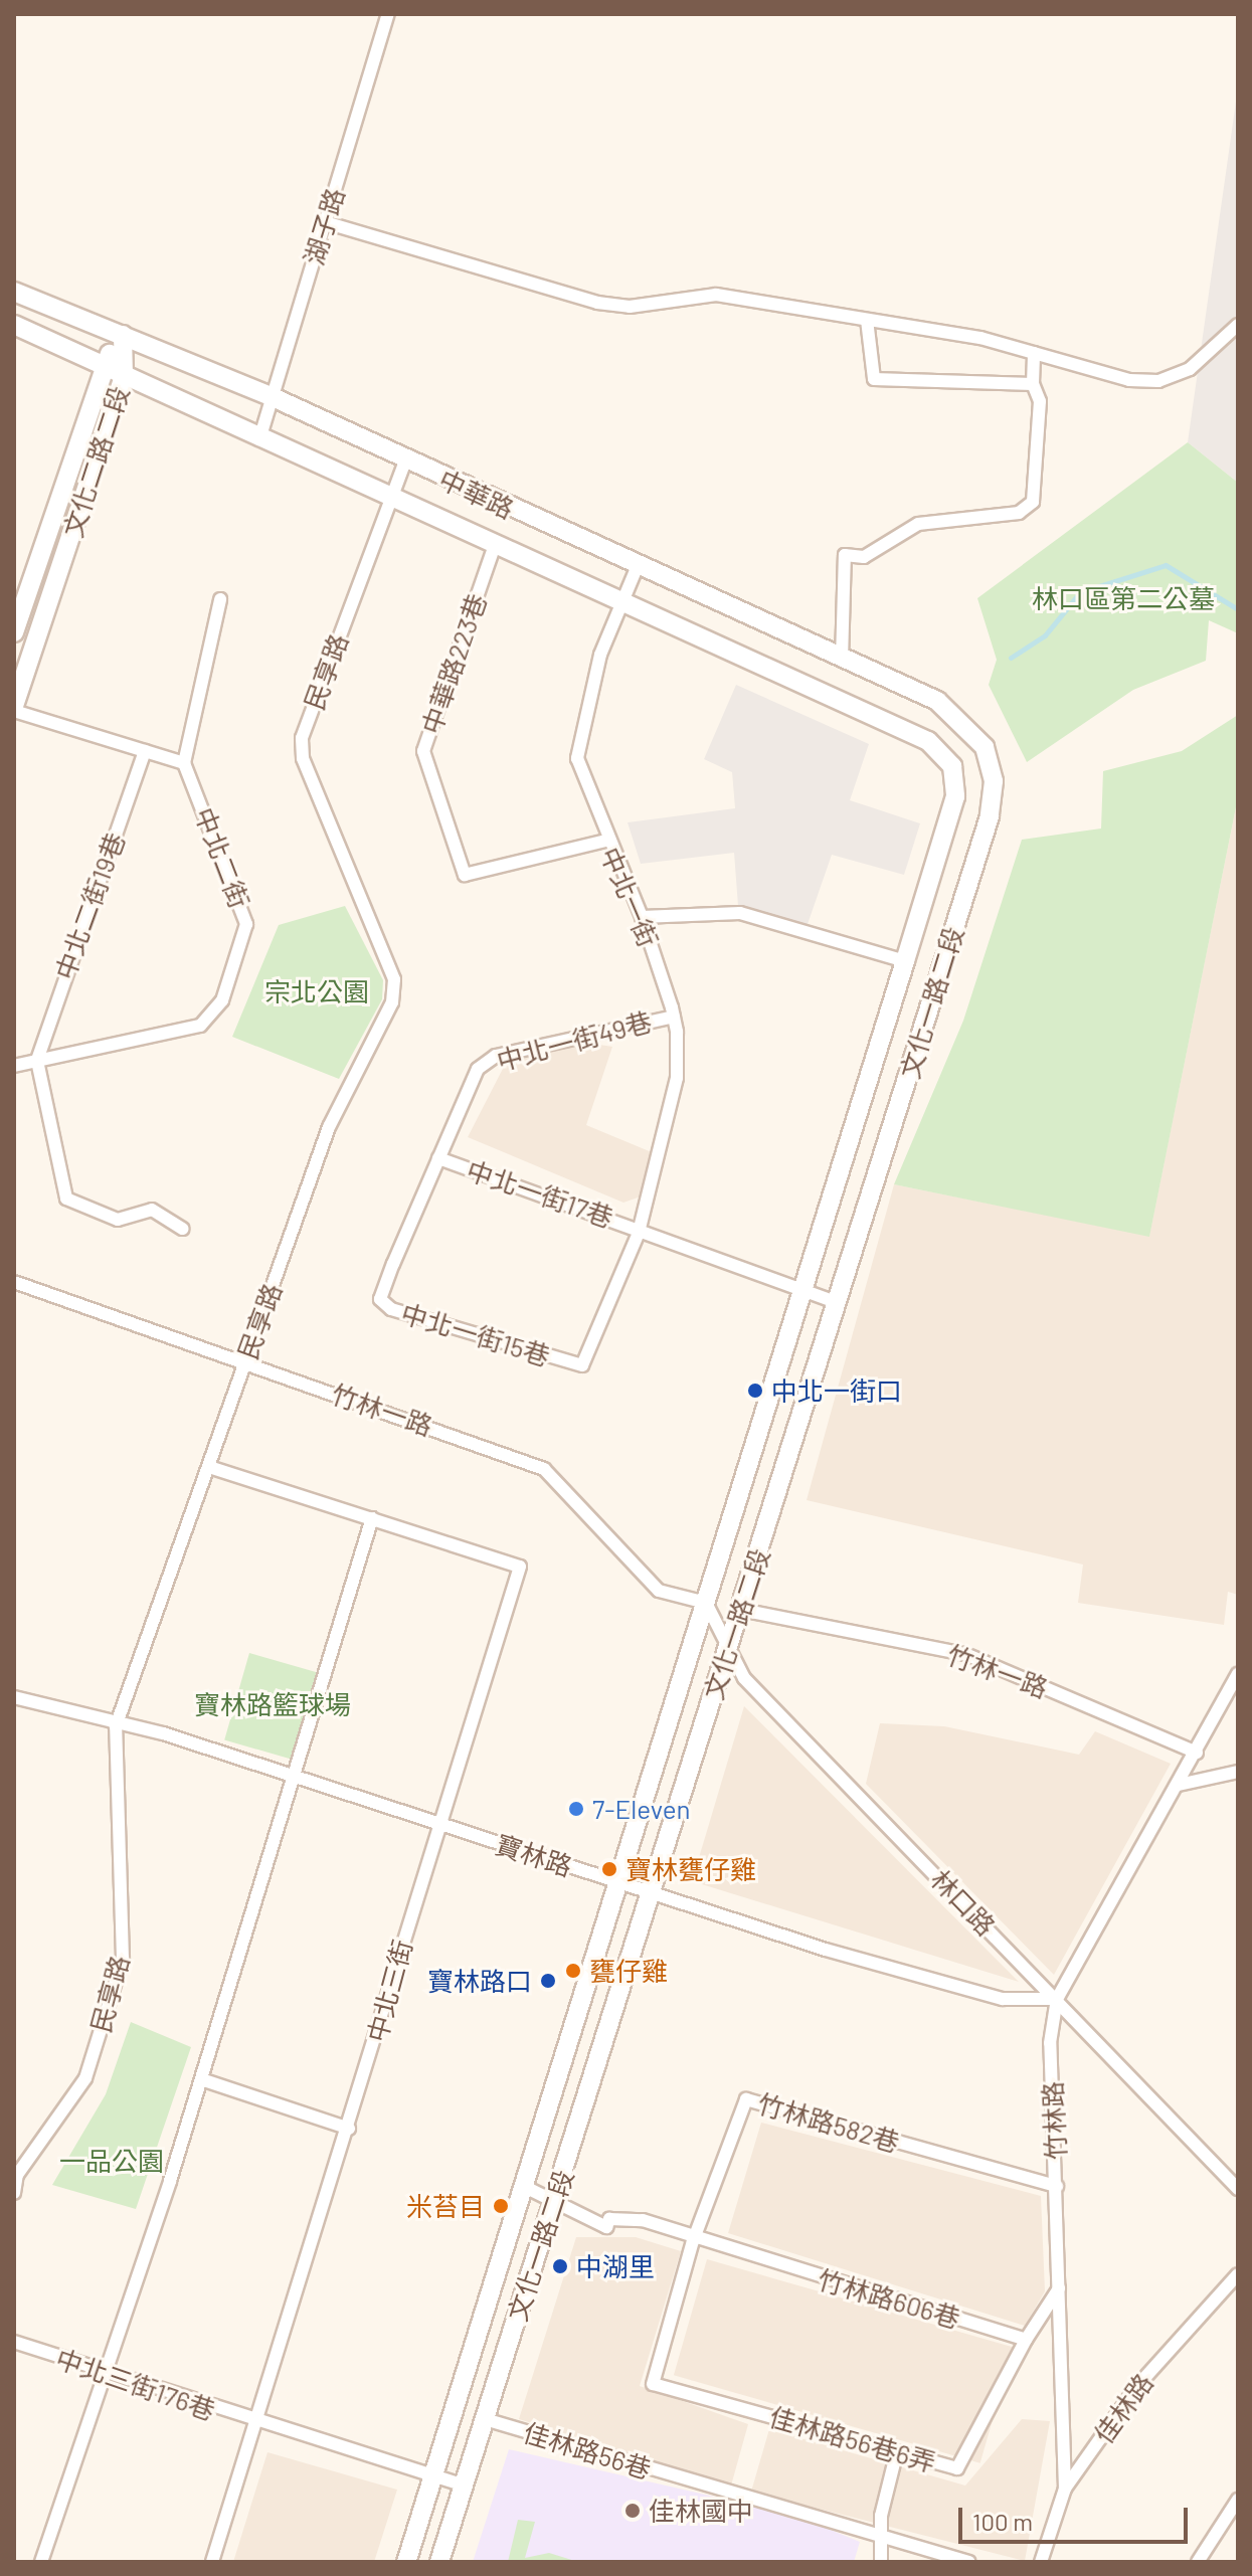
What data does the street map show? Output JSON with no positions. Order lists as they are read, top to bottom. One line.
{"streets":{"main road":["文化二路二段","中華路","文化一路二段"],"street":["湖子路","中華路223巷","民享路","中北二街","中北一街","中北二街19巷","中北一街49巷","中北一街17巷","中北一街15巷","竹林一路","寶林路","林口路","中北三街","竹林路","竹林路582巷","竹林路606巷","中北三街176巷","佳林路","佳林路56巷6弄","佳林路56巷"]},"crossings":[["湖子路","中華路"],["文化二路二段","中華路"],["中華路","中華路223巷"],["中華路","民享路"],["中華路","中北一街"],["中華路","文化一路二段"],["中華路223巷","中北一街"],["民享路","竹林一路"],["民享路","寶林路"],["民享路","中北三街"],["中北二街","中北二街19巷"],["中北一街","中北一街49巷"],["中北一街","中北一街17巷"],["中北一街","中北一街15巷"],["文化一路二段","竹林一路"],["文化一路二段","寶林路"],["文化一路二段","林口路"],["文化一路二段","竹林路606巷"],["文化一路二段","中北三街176巷"],["文化一路二段","佳林路56巷"],["中北一街49巷","中北一街17巷"],["中北一街49巷","中北一街15巷"],["中北一街17巷","中北一街15巷"],["竹林一路","林口路"],["竹林一路","竹林路"],["寶林路","林口路"],["寶林路","中北三街"],["寶林路","竹林路"],["林口路","竹林路"],["中北三街","中北三街176巷"],["竹林路","竹林路582巷"],["竹林路","佳林路"],["竹林路582巷","竹林路606巷"],["竹林路582巷","佳林路56巷6弄"],["竹林路606巷","佳林路56巷6弄"]],"parks":["林口區第二公墓","宗北公園","寶林路籃球場","一品公園"],"places":["中北一街口","7-Eleven","寶林甕仔雞","甕仔雞","寶林路口","米苔目","中湖里","佳林國中"],"scale_bar":"100 m"}
